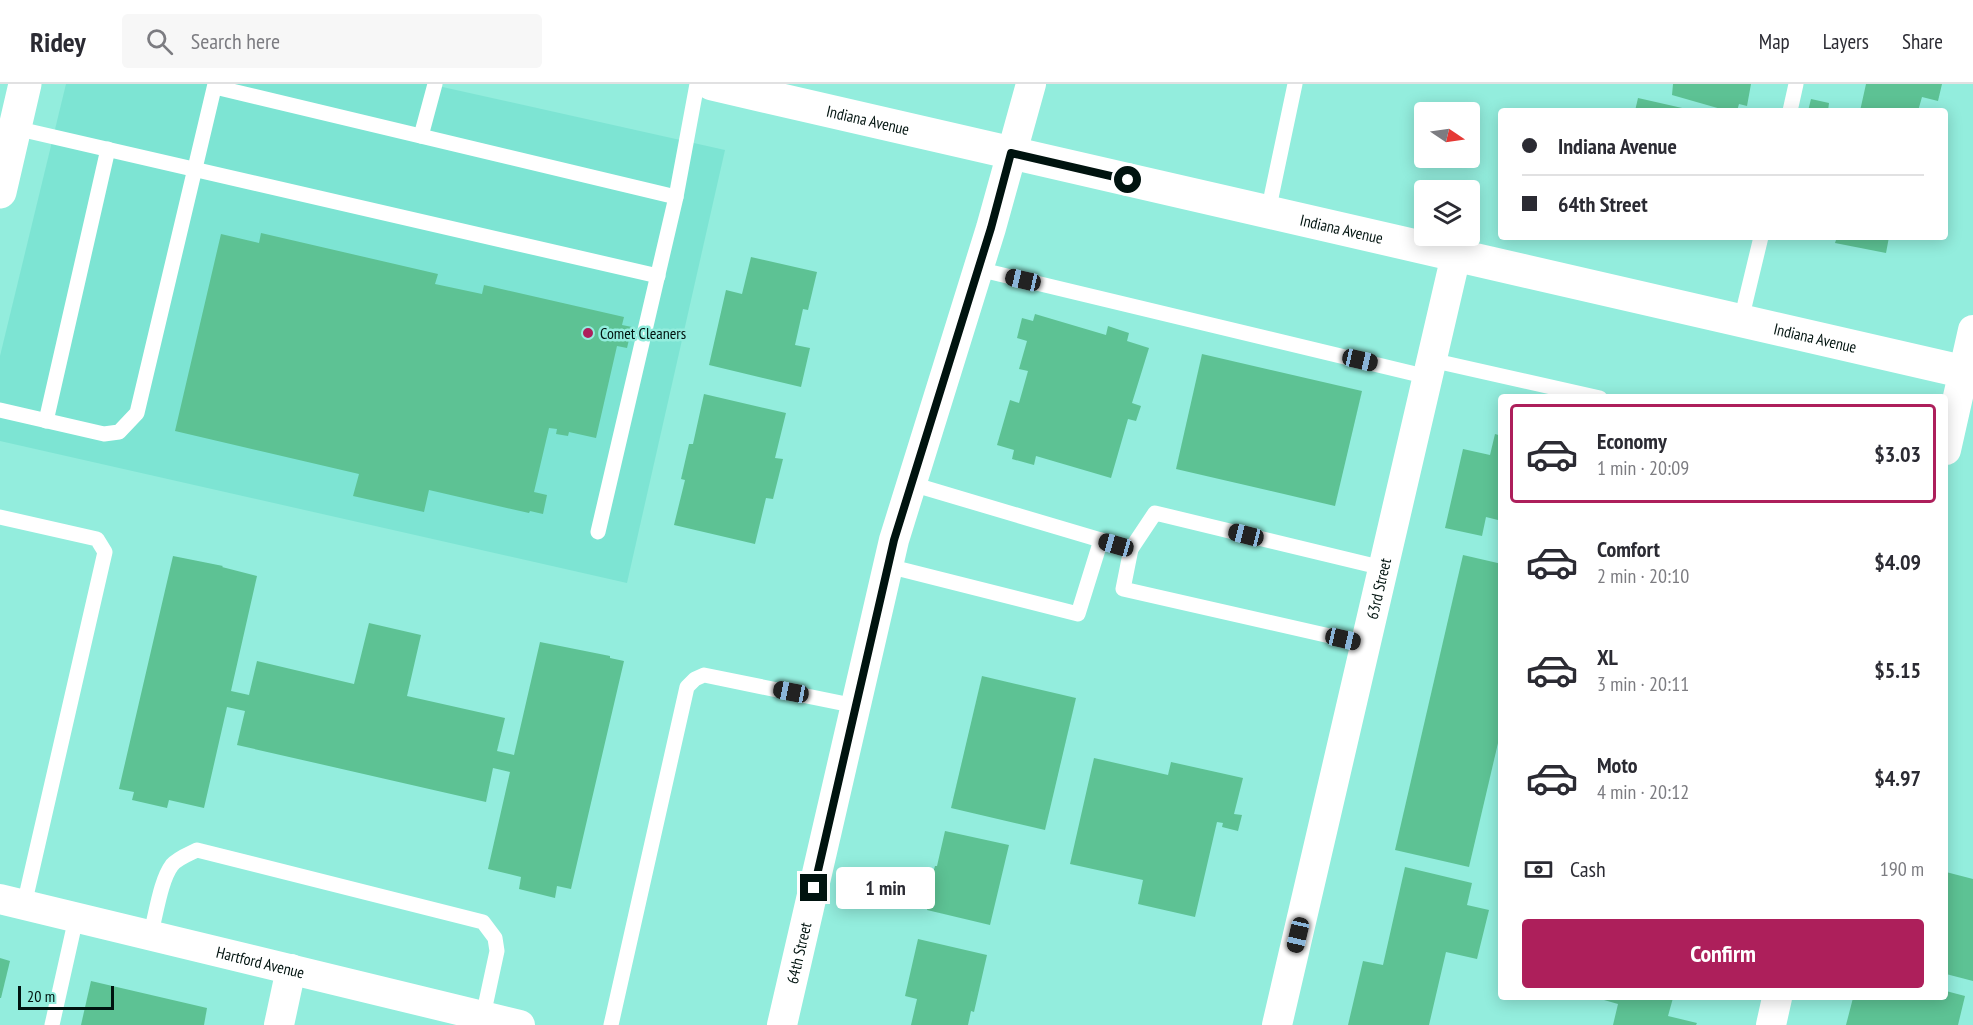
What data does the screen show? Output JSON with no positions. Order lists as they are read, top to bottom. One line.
{"streets":{"main road":["Indiana Avenue"],"street":["63rd Street","64th Street","Hartford Avenue"]},"crossings":[["Indiana Avenue","63rd Street"],["Indiana Avenue","64th Street"]],"places":["Comet Cleaners"],"scale_bar":"20 m","north":"right","page":{"header":"Ridey","search":"Search here","nav":["Map","Layers","Share"],"banner":["Indiana Avenue","64th Street"],"list":[{"name":"Economy","note":"1 min · 20:09","value":"$3.03"},{"name":"Comfort","note":"2 min · 20:10","value":"$4.09"},{"name":"XL","note":"3 min · 20:11","value":"$5.15"},{"name":"Moto","note":"4 min · 20:12","value":"$4.97"}],"pay":["Cash","190 m"],"bubble":"1 min","buttons":"Confirm","scale":"20 m"}}
